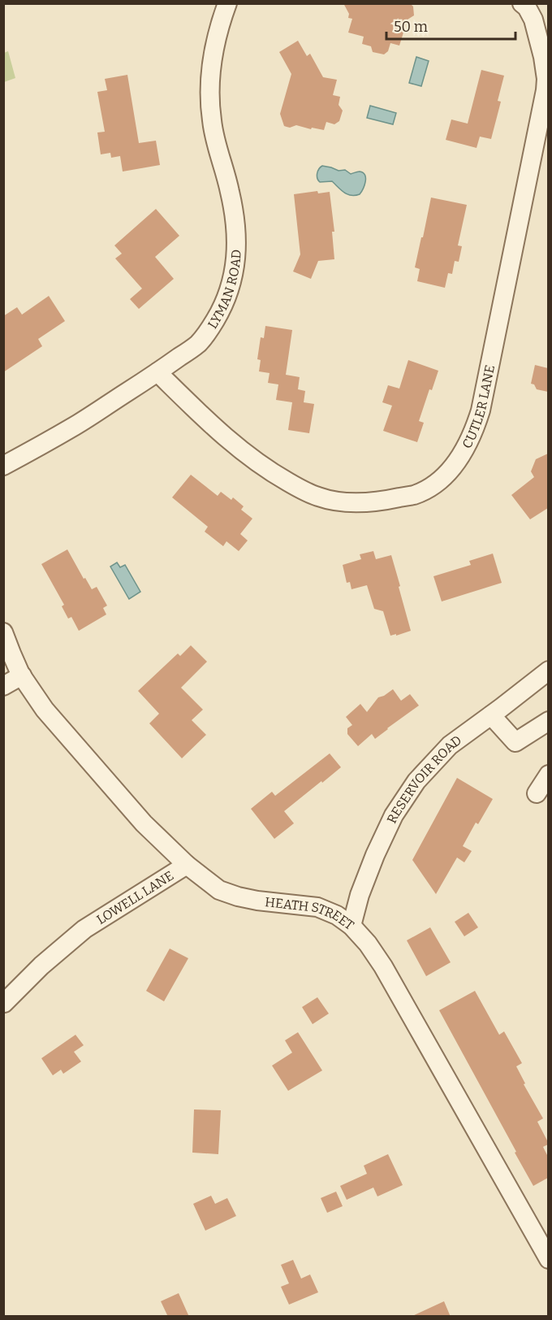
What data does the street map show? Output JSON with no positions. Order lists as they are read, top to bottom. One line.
{"streets":{"street":["LYMAN ROAD","CUTLER LANE","RESERVOIR ROAD","LOWELL LANE","HEATH STREET"]},"crossings":[["LYMAN ROAD","CUTLER LANE"],["RESERVOIR ROAD","HEATH STREET"],["LOWELL LANE","HEATH STREET"]],"scale_bar":"50 m"}
